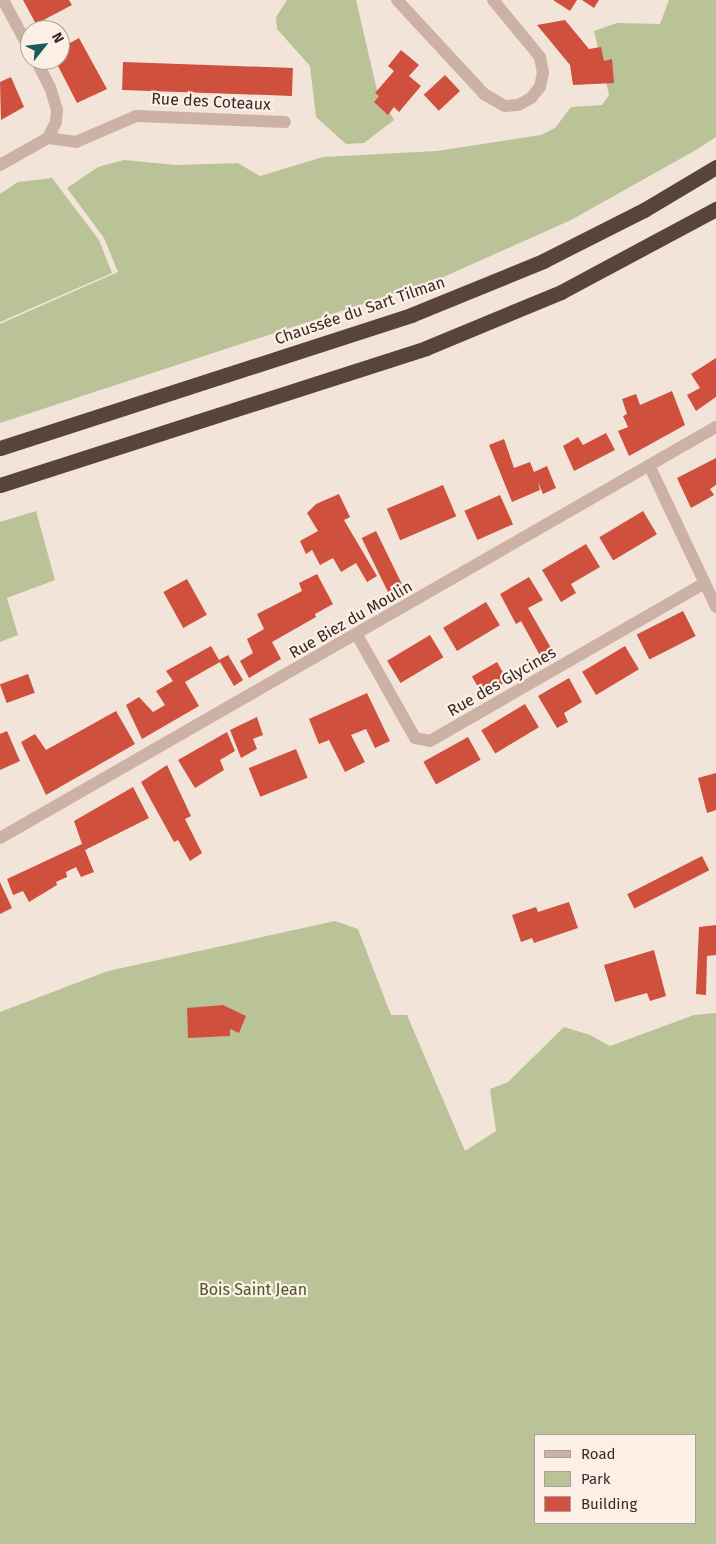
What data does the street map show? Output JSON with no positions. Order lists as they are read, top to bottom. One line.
{"streets":{"highway":["Chaussée du Sart Tilman"],"street":["Rue des Coteaux","Rue Biez du Moulin","Rue des Glycines"]},"crossings":[["Rue Biez du Moulin","Rue des Glycines"]],"parks":["Bois Saint Jean"],"legend":["Road","Park","Building"],"north":"top right"}
